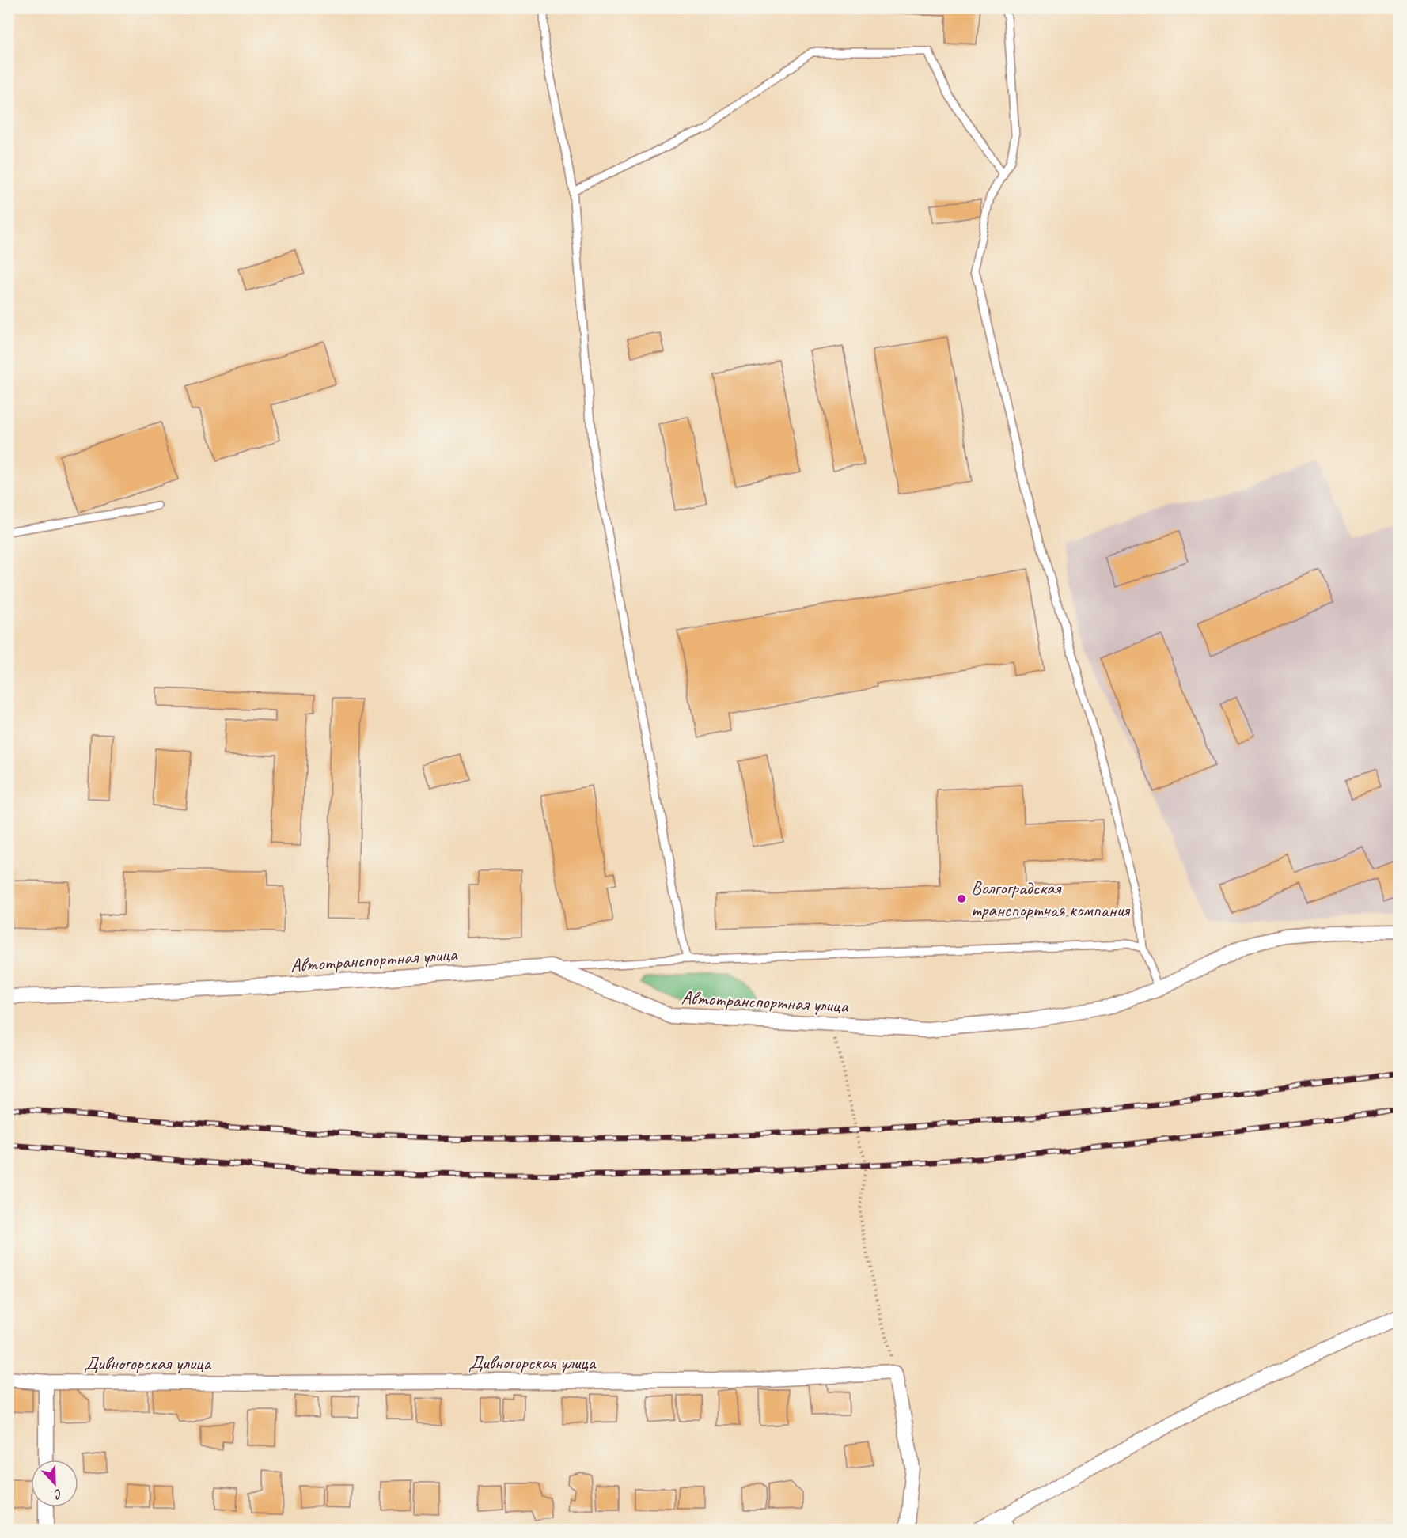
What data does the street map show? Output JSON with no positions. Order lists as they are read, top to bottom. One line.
{"streets":{"street":["Автотранспортная улица","Дивногорская улица"]},"places":["Волгоградская транспортная компания"],"north":"bottom"}
